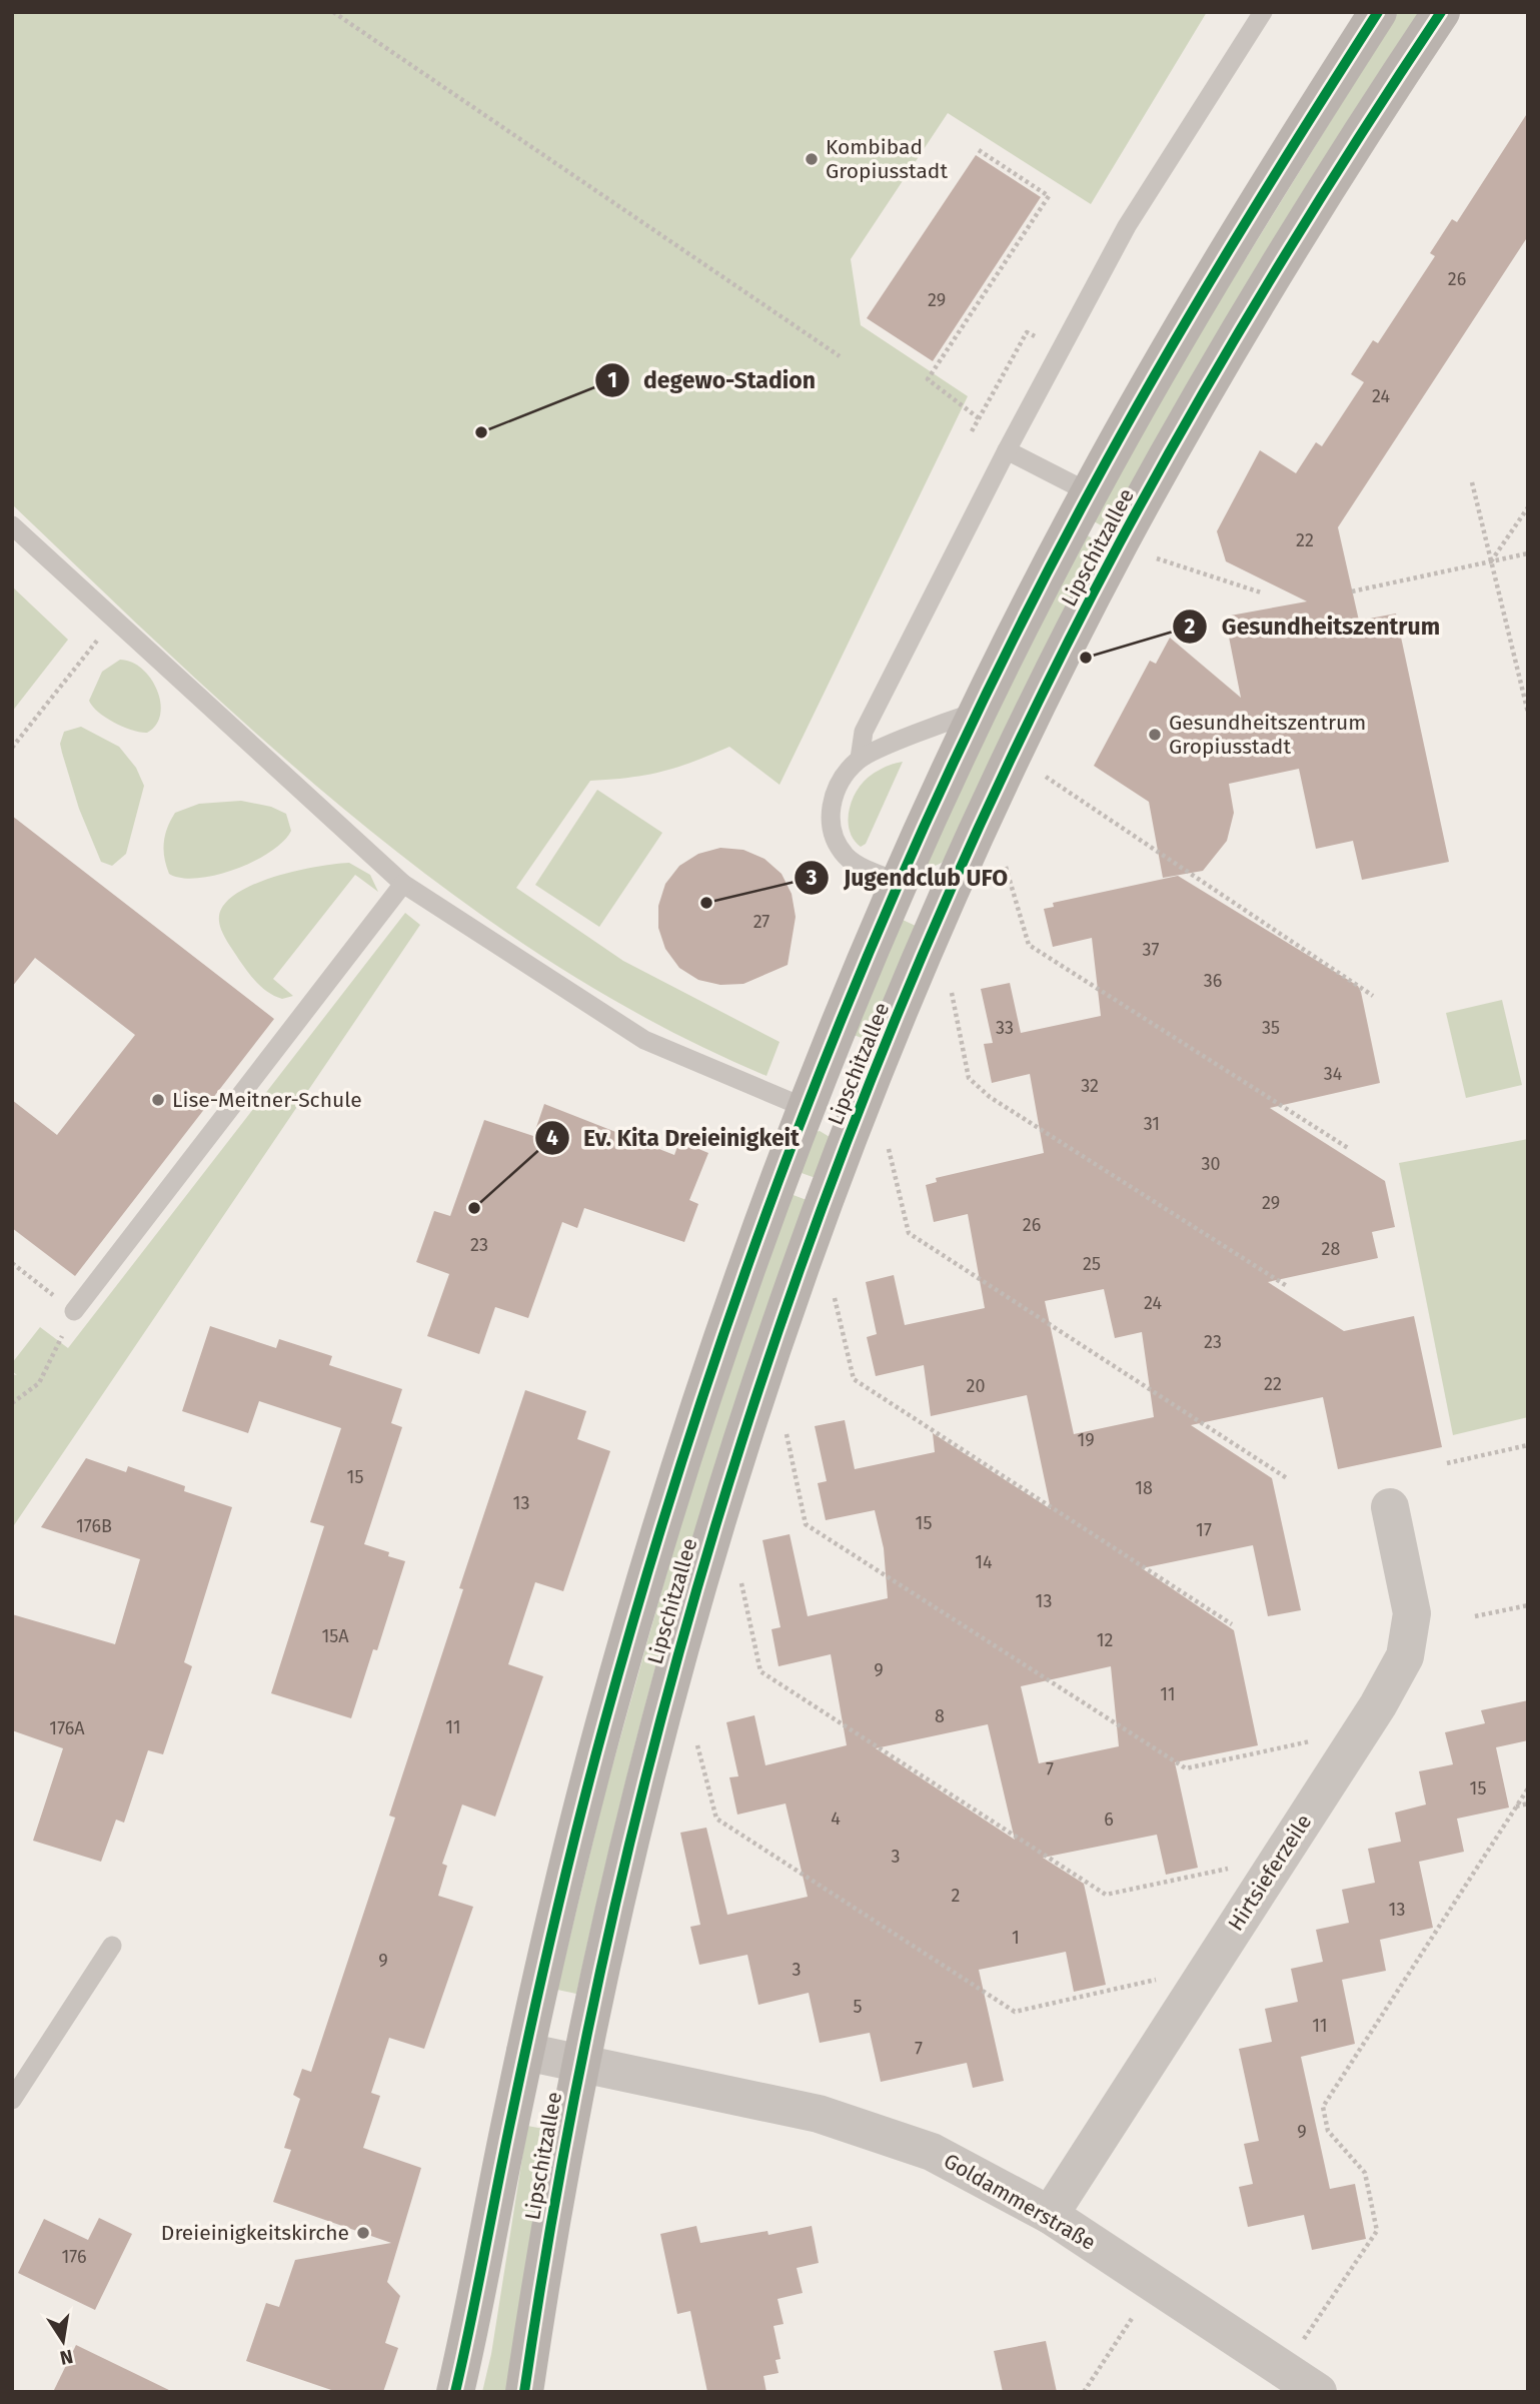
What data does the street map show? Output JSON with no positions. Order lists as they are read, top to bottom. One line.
{"streets":{"street":["Lipschitzallee","Hirtsieferzeile","Goldammerstraße"]},"crossings":[["Lipschitzallee","Goldammerstraße"],["Hirtsieferzeile","Goldammerstraße"]],"places":["Kombibad Gropiusstadt","degewo-Stadion","Gesundheitszentrum","Gesundheitszentrum Gropiusstadt","Jugendclub UFO","Lise-Meitner-Schule","Ev. Kita Dreieinigkeit","Dreieinigkeitskirche"],"house_numbers":["26","29","24","22","27","37","36","33","35","34","32","31","30","29","26","23","28","25","24","23","22","20","19","15","18","13","15","176B","17","14","13","15A","12","9","11","8","11","176A","7","15","4","6","3","2","13","1","9","3","5","11","7","9","176"],"north":"bottom"}
